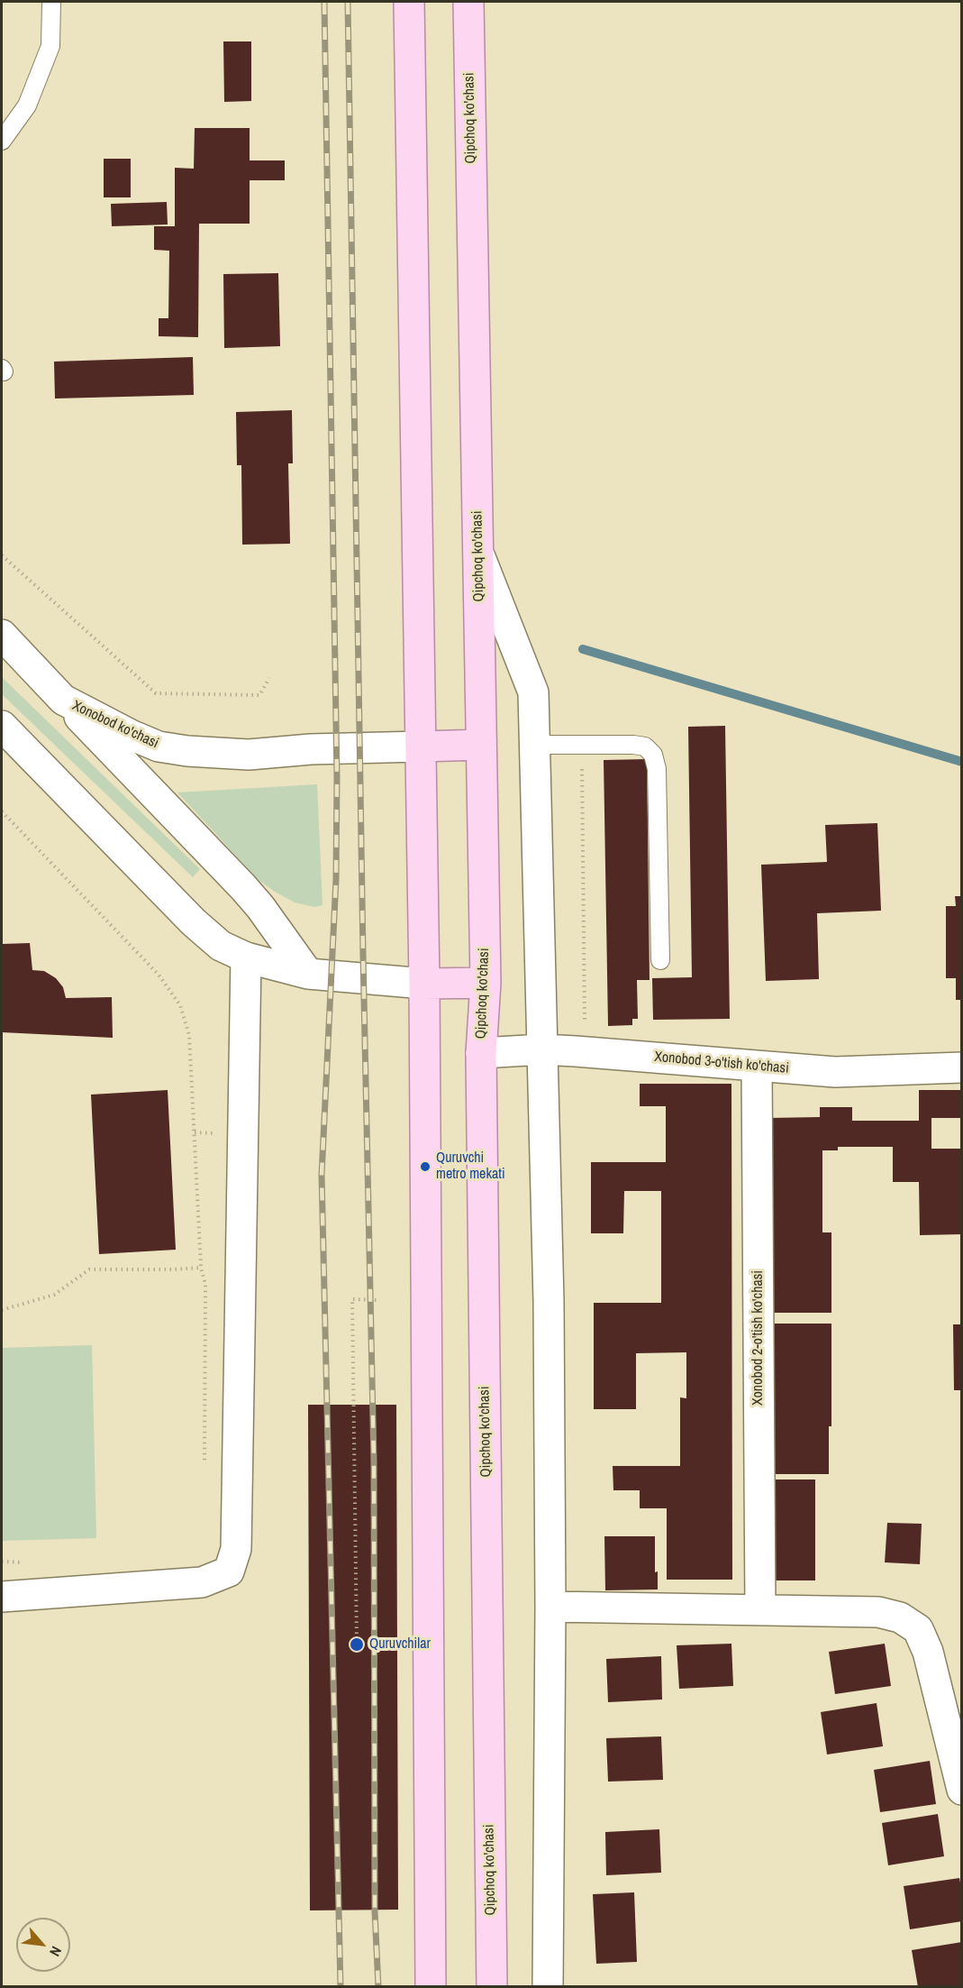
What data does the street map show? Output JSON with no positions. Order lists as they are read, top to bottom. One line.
{"streets":{"main road":["Qipchoq ko'chasi"],"street":["Xonobod ko'chasi","Xonobod 3-o'tish ko'chasi","Xonobod 2-o'tish ko'chasi"]},"crossings":[["Qipchoq ko'chasi","Xonobod 3-o'tish ko'chasi"],["Xonobod 3-o'tish ko'chasi","Xonobod 2-o'tish ko'chasi"]],"places":["Quruvchi metro mekati","Quruvchilar"],"north":"bottom right"}
